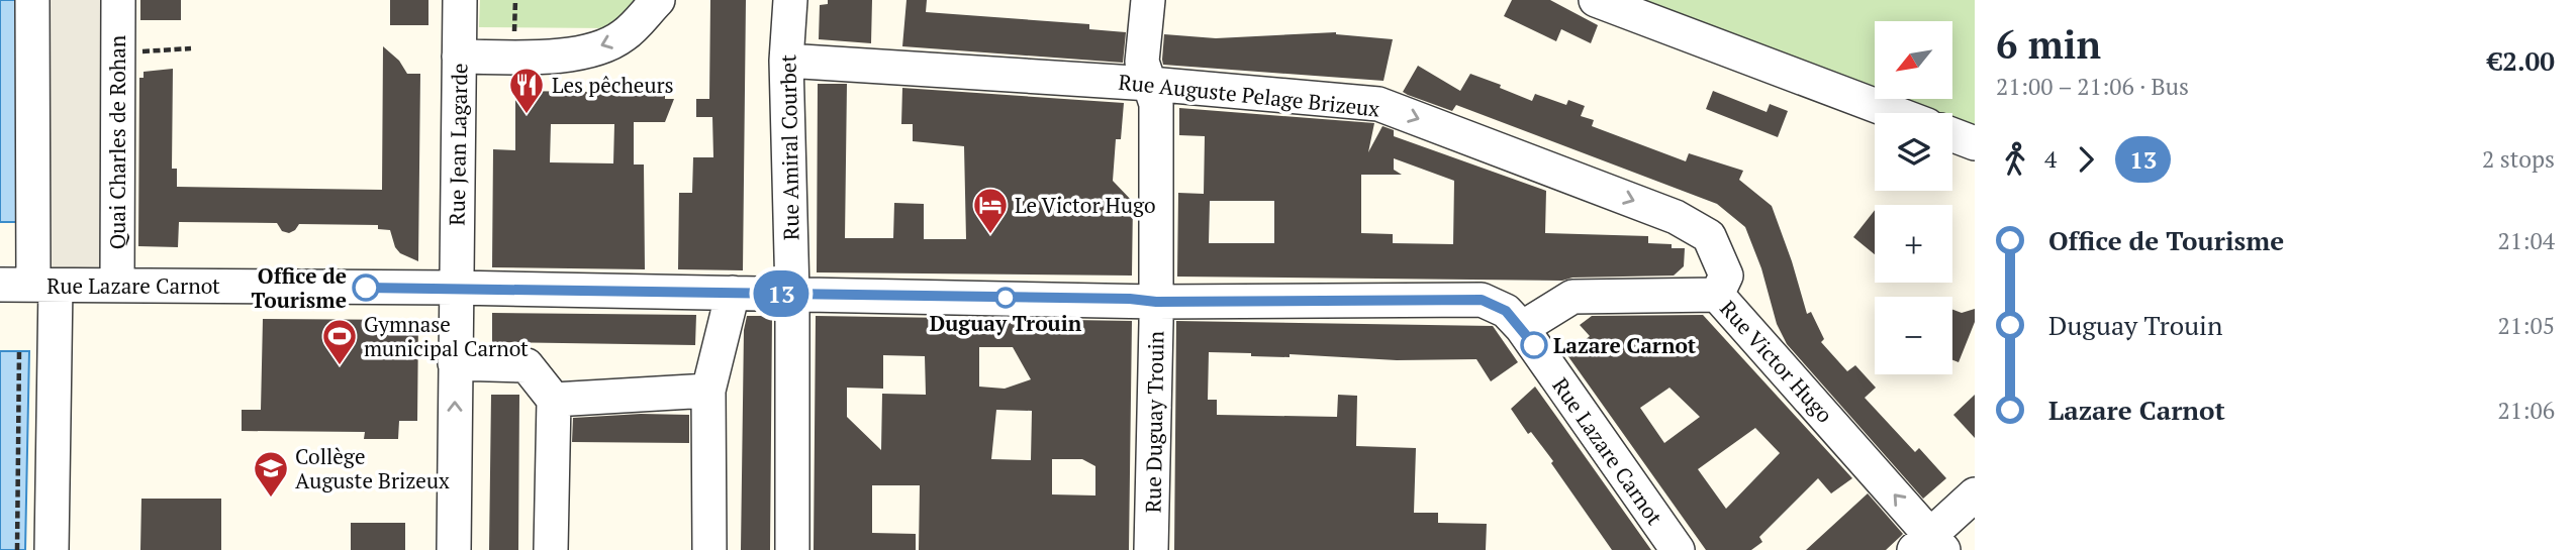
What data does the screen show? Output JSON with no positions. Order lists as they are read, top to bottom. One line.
{"streets":{"street":["Rue Auguste Pelage Brizeux","Quai Charles de Rohan","Rue Jean Lagarde","Rue Amiral Courbet","Rue Lazare Carnot","Rue Victor Hugo","Rue Duguay Trouin"]},"crossings":[["Rue Auguste Pelage Brizeux","Rue Amiral Courbet"],["Rue Auguste Pelage Brizeux","Rue Victor Hugo"],["Rue Auguste Pelage Brizeux","Rue Duguay Trouin"],["Quai Charles de Rohan","Rue Lazare Carnot"],["Rue Jean Lagarde","Rue Lazare Carnot"],["Rue Amiral Courbet","Rue Lazare Carnot"],["Rue Lazare Carnot","Rue Victor Hugo"],["Rue Lazare Carnot","Rue Duguay Trouin"]],"one_way":["Rue Victor Hugo"],"places":{"restaurant":["Les pêcheurs"],"hotel":["Le Victor Hugo"],"other":["Office de Tourisme","Duguay Trouin","Lazare Carnot"],"sports":["Gymnase municipal Carnot"],"school or university":["Collège Auguste Brizeux"]},"lines":["bus line 13"],"north":"bottom left","page":{"on_map":"13","heading":["6 min","21:00 – 21:06 · Bus","€2.00"],"map_buttons":["+","−"],"legs":["4","13","2 stops"],"list":[{"name":"Office de Tourisme","value":"21:04"},{"name":"Duguay Trouin","value":"21:05"},{"name":"Lazare Carnot","value":"21:06"}]}}
